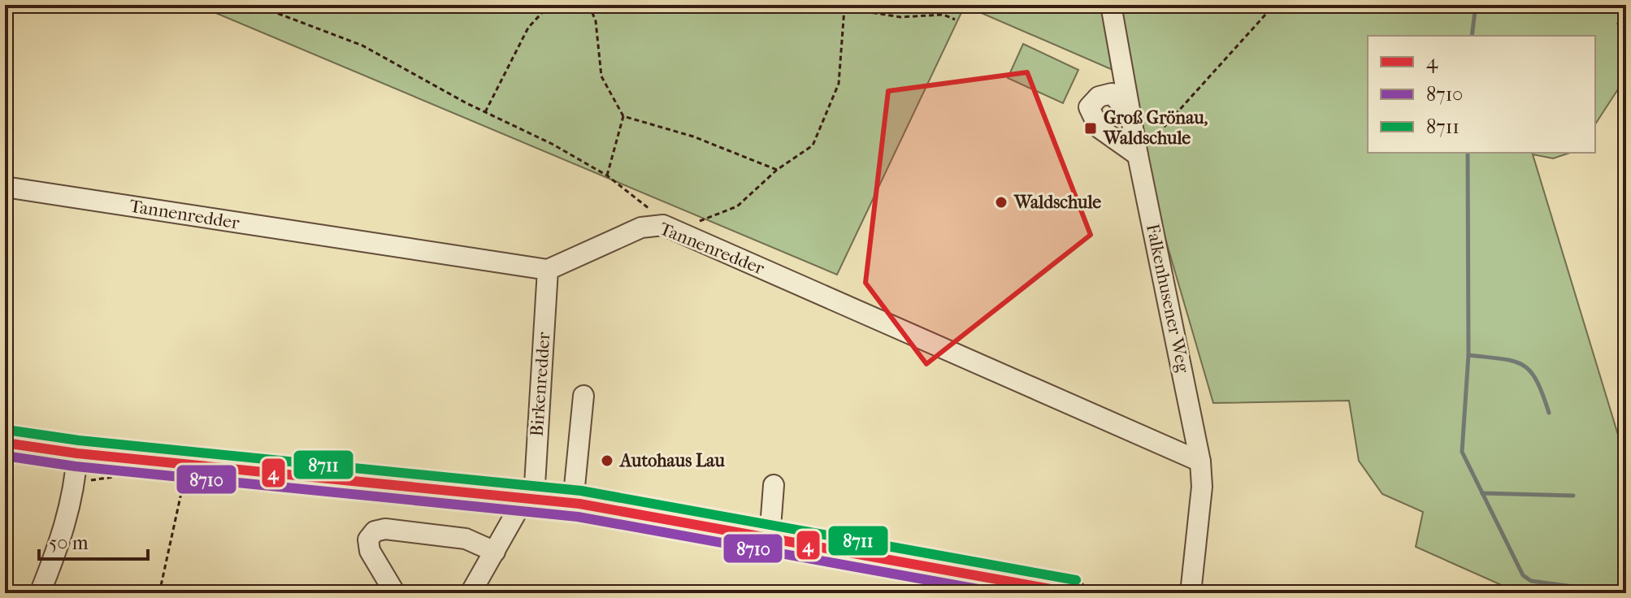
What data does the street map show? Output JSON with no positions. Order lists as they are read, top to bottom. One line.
{"streets":{"street":["Tannenredder","Falkenhusener Weg","Birkenredder"]},"crossings":[["Tannenredder","Falkenhusener Weg"],["Tannenredder","Birkenredder"]],"places":{"transit":["Groß Grönau, Waldschule"],"other":["Waldschule","Autohaus Lau"]},"lines":["transit line 8711","transit line 4","transit line 8710"],"legend":["4","8710","8711"],"scale_bar":"50 m"}
